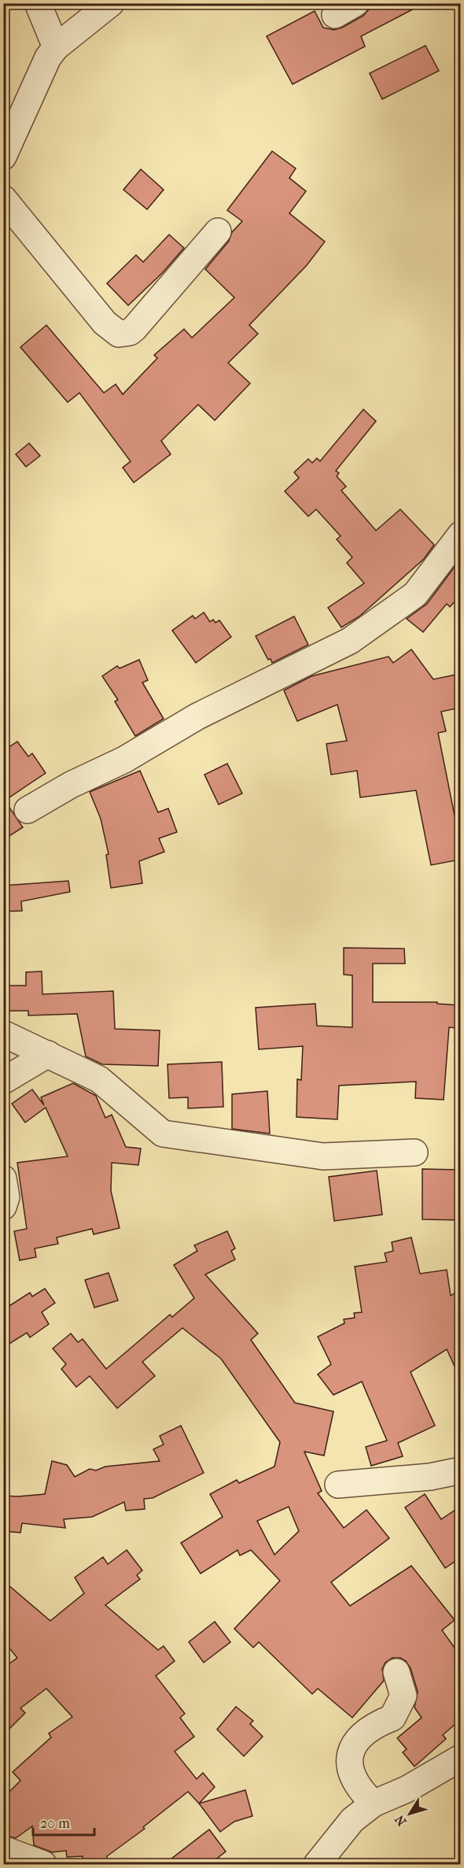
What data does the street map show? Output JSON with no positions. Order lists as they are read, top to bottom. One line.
{"scale_bar":"20 m","north":"bottom left"}
